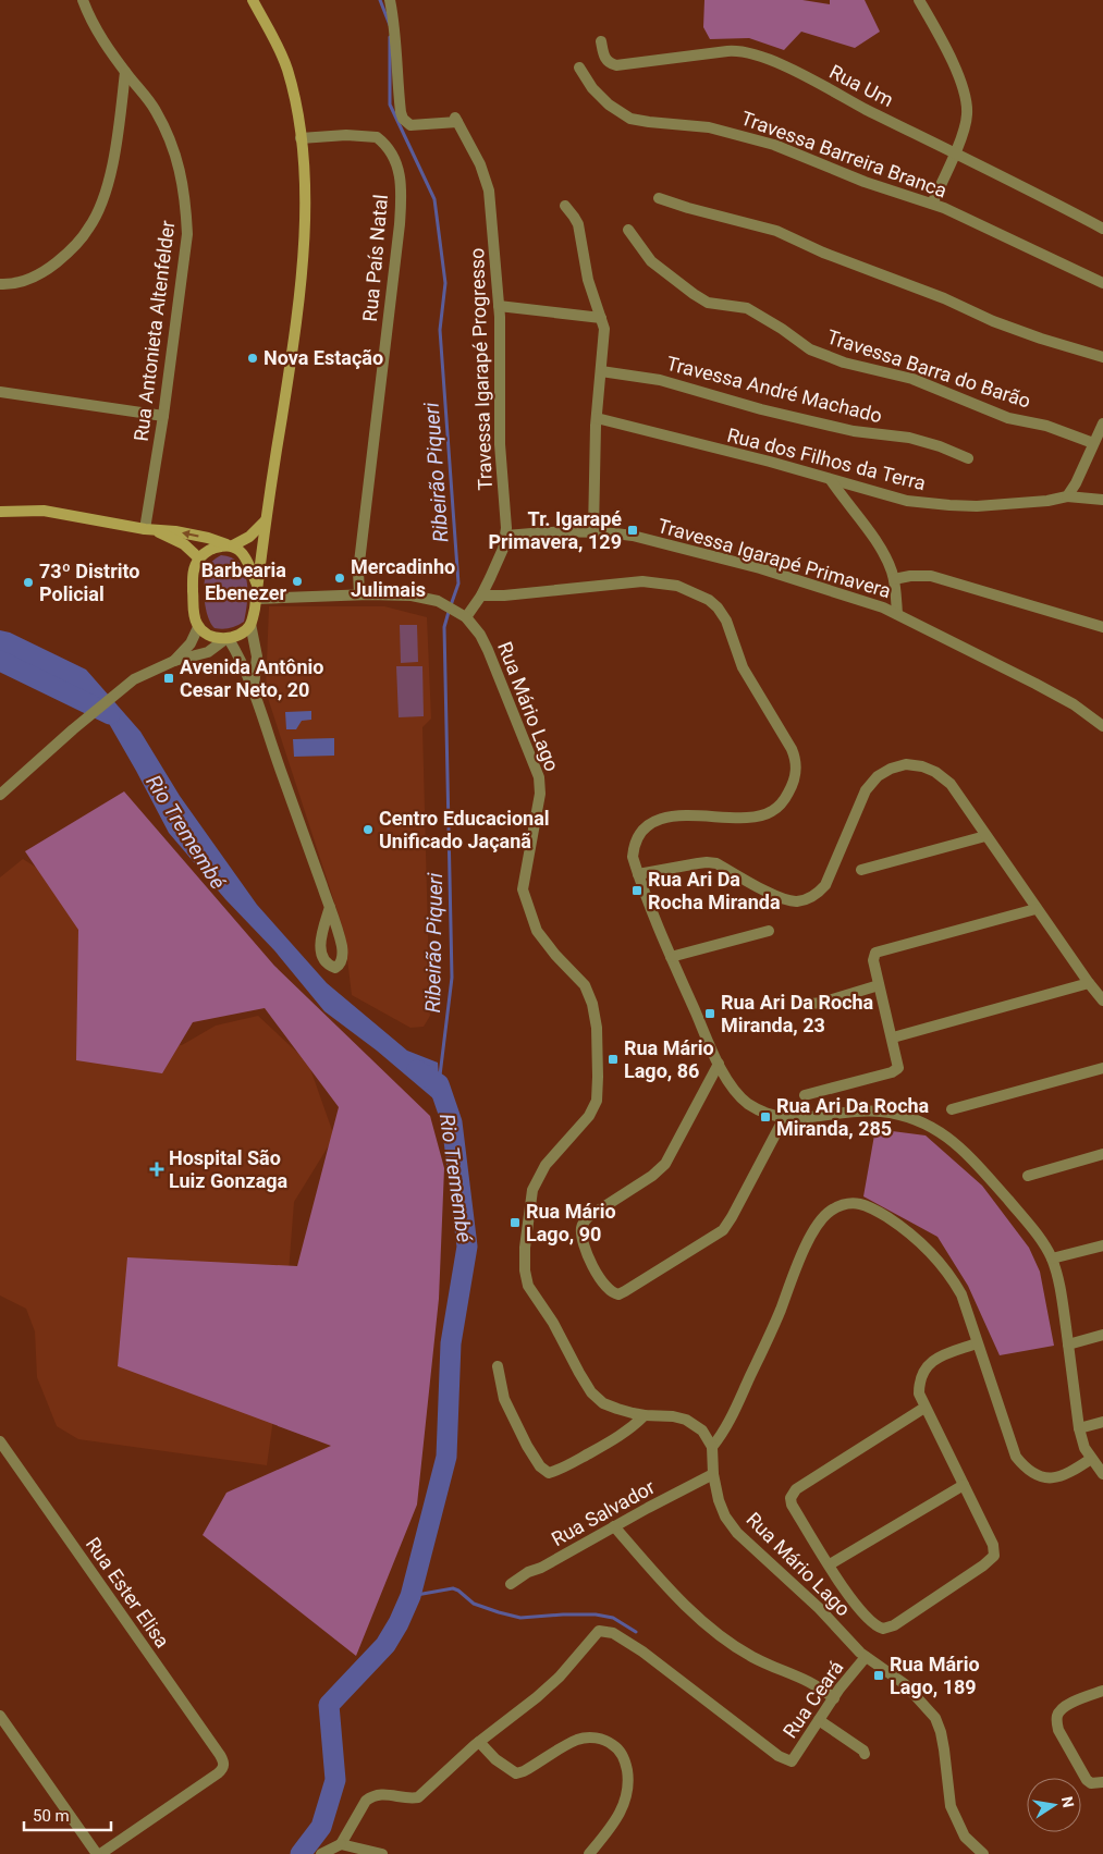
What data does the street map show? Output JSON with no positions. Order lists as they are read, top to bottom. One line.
{"streets":{"street":["Rua Um","Travessa Barreira Branca","Rua País Natal","Rua Antonieta Altenfelder","Travessa Igarapé Progresso","Travessa Barra do Barão","Travessa André Machado","Rua dos Filhos da Terra","Travessa Igarapé Primavera","Rua Mário Lago","Rua Salvador","Rua Ester Elisa","Rua Ceará"]},"crossings":[["Rua País Natal","Rua Mário Lago"],["Travessa Igarapé Progresso","Travessa Igarapé Primavera"],["Travessa Igarapé Progresso","Rua Mário Lago"],["Rua Mário Lago","Rua Salvador"],["Rua Mário Lago","Rua Ceará"]],"water":["Ribeirão Piqueri","Rio Tremembé"],"places":{"other":["Nova Estação","Mercadinho Julimais","Barbearia Ebenezer","73º Distrito Policial","Centro Educacional Unificado Jaçanã"],"transit":["Tr. Igarapé Primavera, 129","Avenida Antônio Cesar Neto, 20","Rua Ari Da Rocha Miranda","Rua Ari Da Rocha Miranda, 23","Rua Mário Lago, 86","Rua Ari Da Rocha Miranda, 285","Rua Mário Lago, 90","Rua Mário Lago, 189"],"health":["Hospital São Luiz Gonzaga"]},"scale_bar":"50 m","north":"right"}
